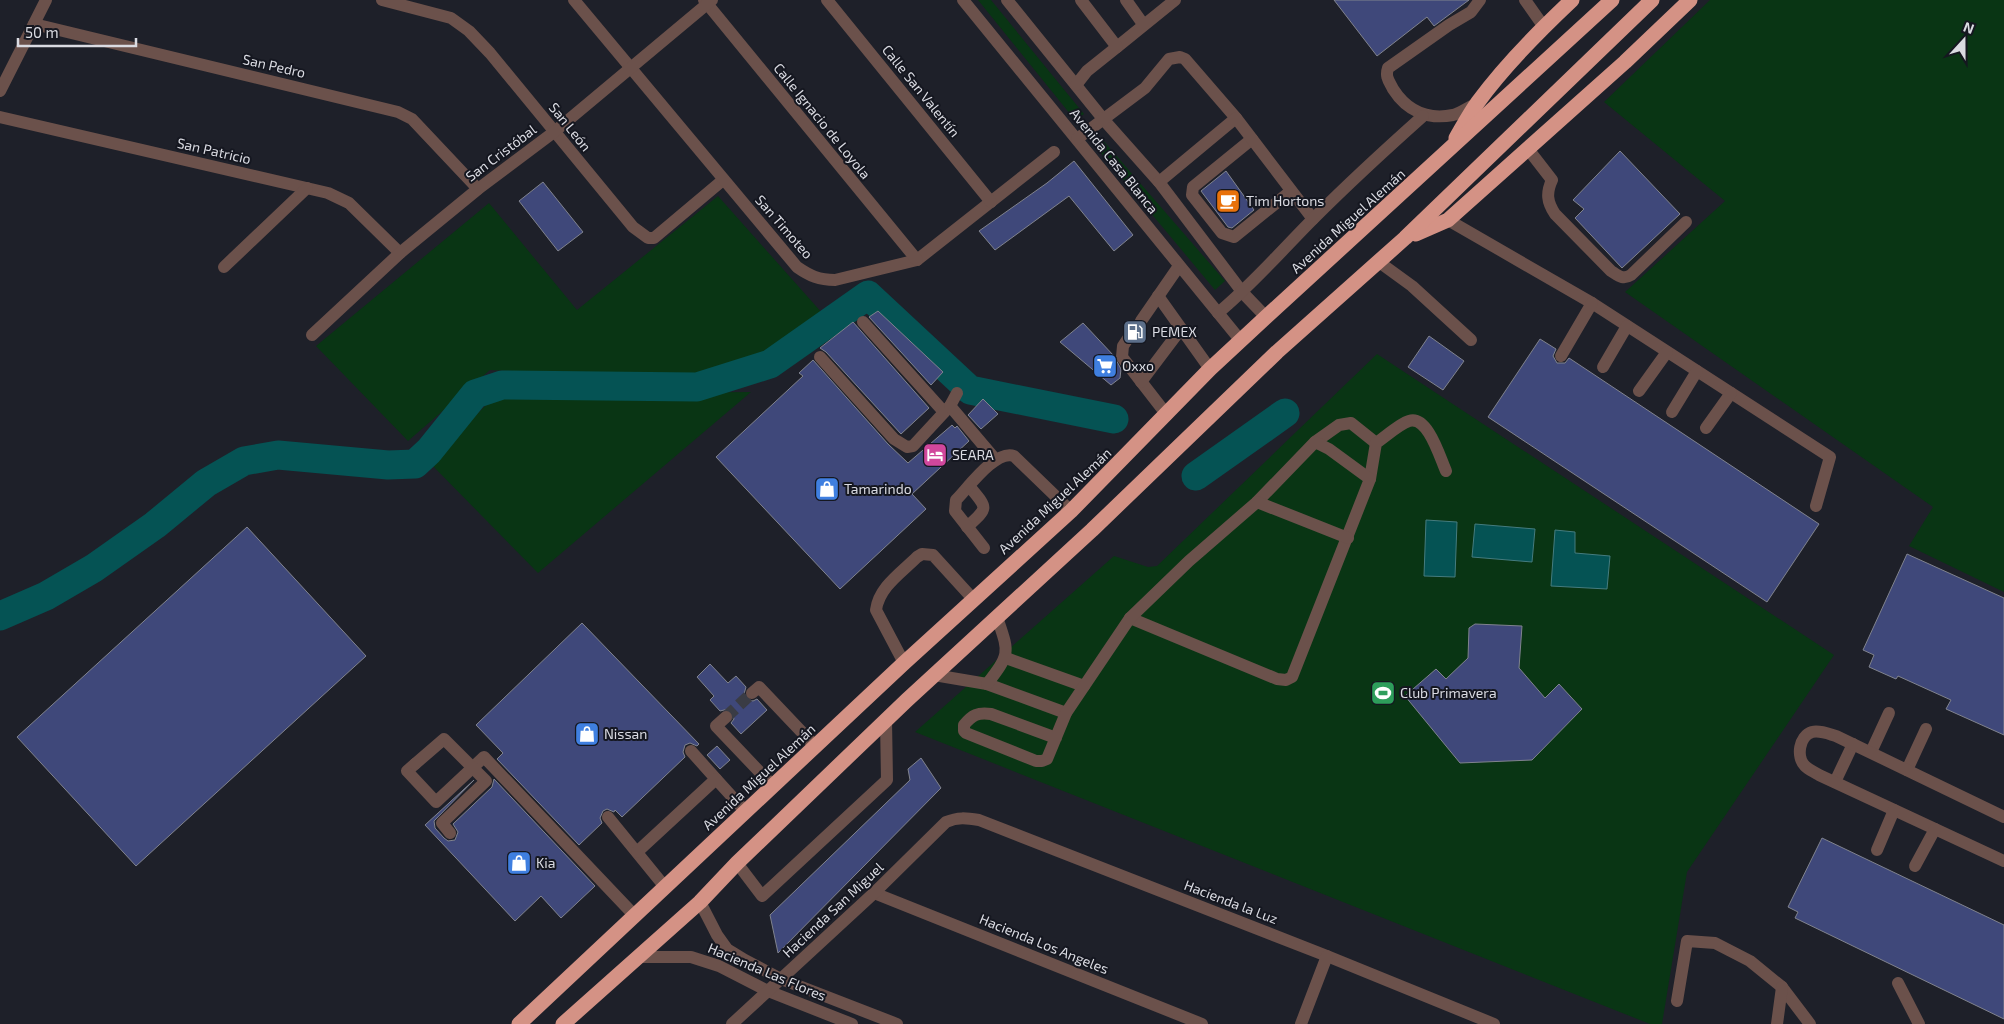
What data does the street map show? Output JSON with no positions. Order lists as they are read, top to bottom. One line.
{"streets":{"highway":["Avenida Miguel Alemán"],"street":["San Pedro","Calle San Valentín","Calle Ignacio de Loyola","San León","San Patricio","San Cristóbal","Avenida Casa Blanca","San Timoteo","Hacienda la Luz","Hacienda San Miguel","Hacienda Los Angeles","Hacienda Las Flores"]},"crossings":[["San Pedro","San Cristóbal"],["Calle San Valentín","San Timoteo"],["Calle Ignacio de Loyola","San Cristóbal"],["Calle Ignacio de Loyola","San Timoteo"],["San León","San Cristóbal"],["San León","San Timoteo"],["San Patricio","San Cristóbal"],["San Cristóbal","San Timoteo"],["Avenida Casa Blanca","Avenida Miguel Alemán"],["Hacienda la Luz","Hacienda San Miguel"],["Hacienda San Miguel","Hacienda Los Angeles"],["Hacienda San Miguel","Hacienda Las Flores"]],"places":{"cafe":["Tim Hortons"],"fuel station":["PEMEX"],"supermarket":["Oxxo"],"hotel":["SEARA"],"shop":["Tamarindo","Nissan","Kia"],"sports":["Club Primavera"]},"scale_bar":"50 m","north":"top"}
